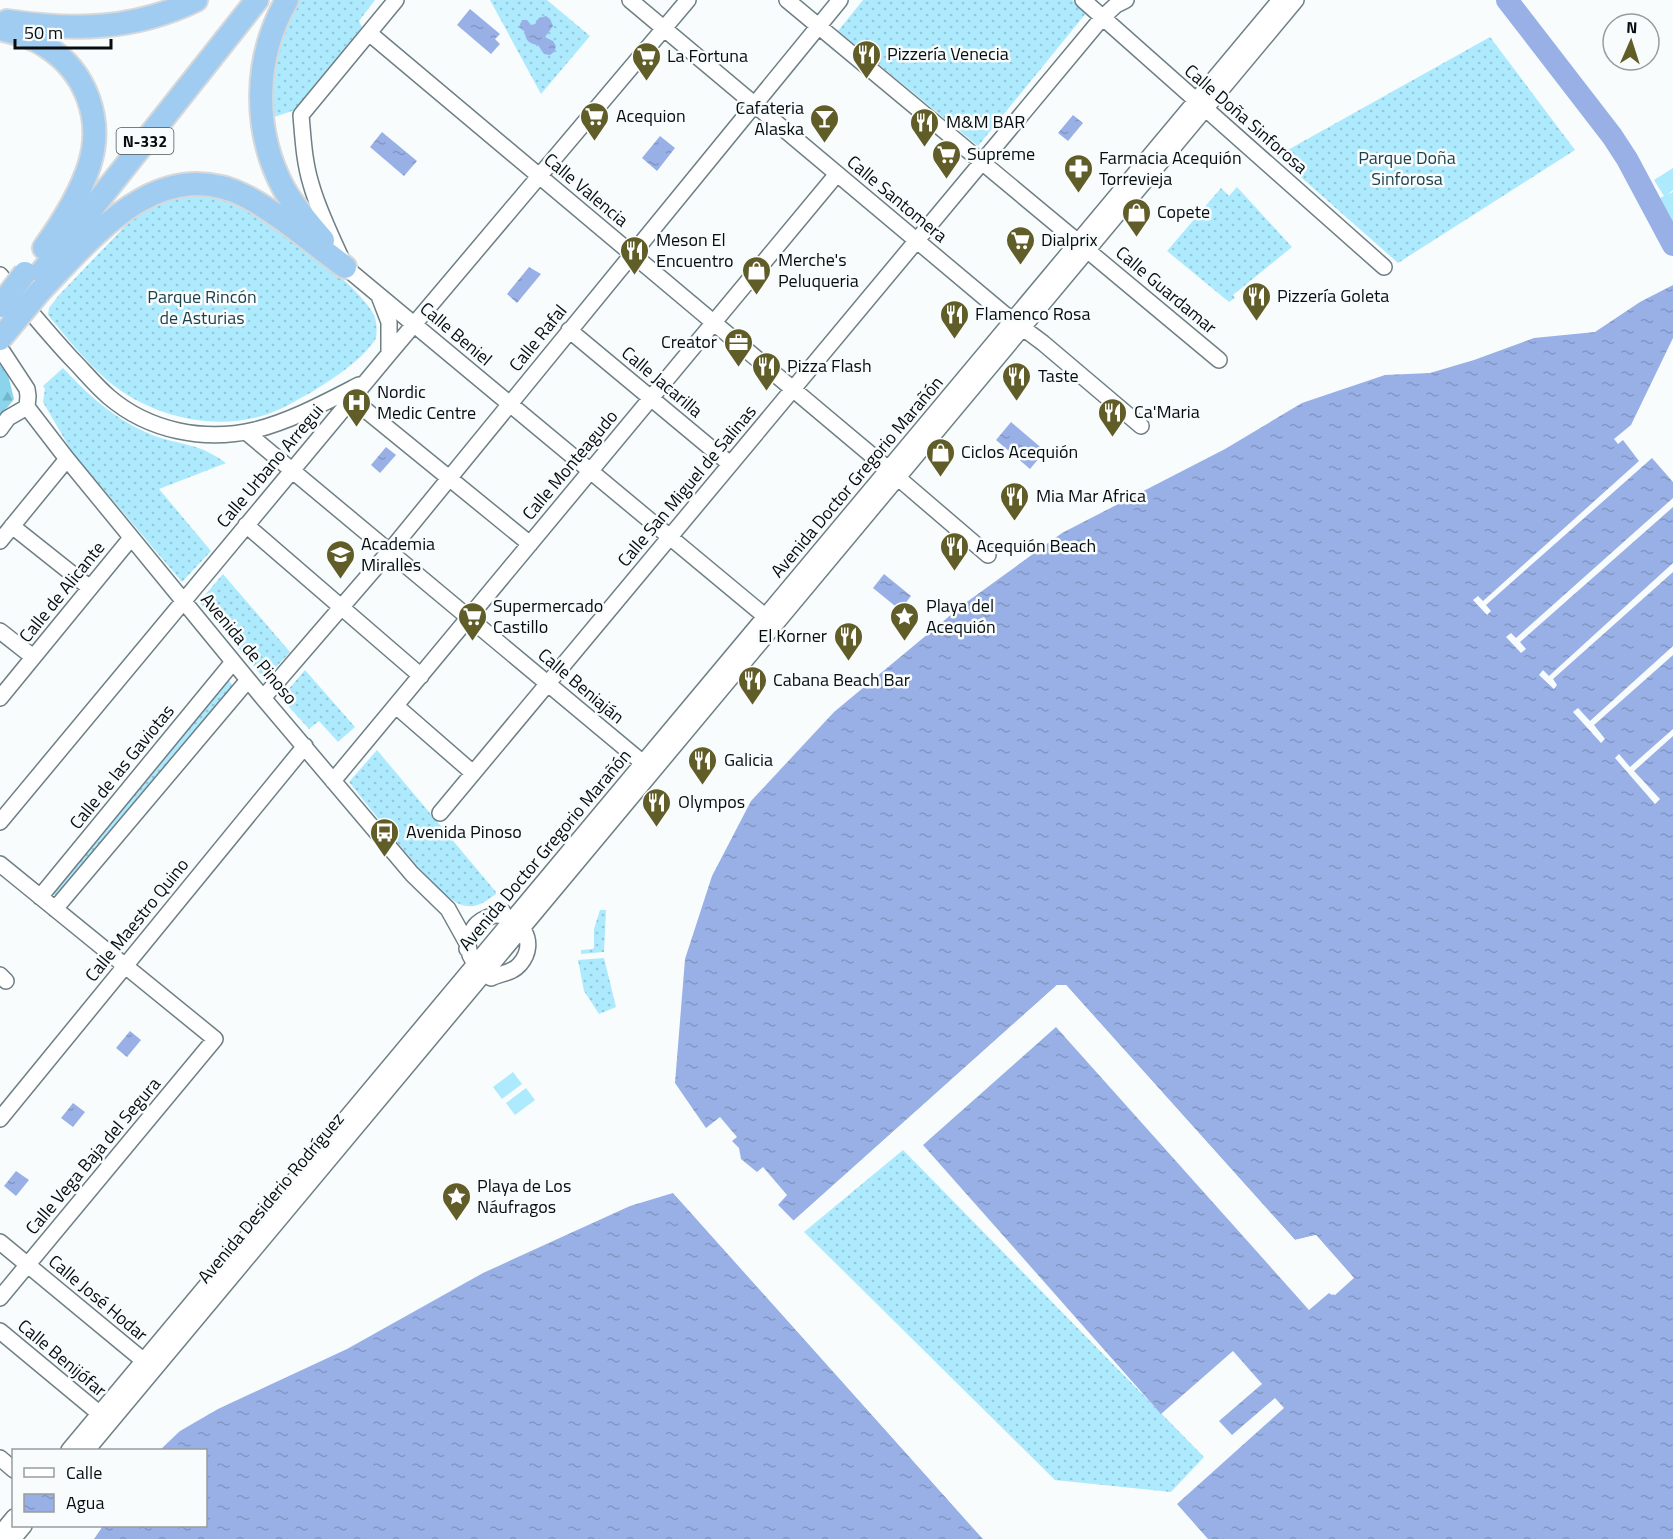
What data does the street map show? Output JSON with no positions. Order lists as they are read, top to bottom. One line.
{"streets":{"highway":["N-332"],"street":["Calle Doña Sinforosa","Calle Valencia","Calle Santomera","Calle Guardamar","Calle Beniel","Calle Rafal","Calle Jacarilla","Calle Monteagudo","Calle Urbano Arregui","Avenida Doctor Gregorio Marañón","Calle San Miguel de Salinas","Calle de Alicante","Avenida de Pinoso","Calle Beniaján","Calle de las Gaviotas","Calle Maestro Quino","Calle Vega Baja del Segura","Avenida Desiderio Rodríguez","Calle José Hodar","Calle Benijófar"]},"crossings":[["Calle Doña Sinforosa","Avenida Doctor Gregorio Marañón"],["Calle Doña Sinforosa","Calle San Miguel de Salinas"],["Calle Valencia","Calle Beniel"],["Calle Valencia","Calle Rafal"],["Calle Valencia","Calle Monteagudo"],["Calle Valencia","Calle Urbano Arregui"],["Calle Valencia","Avenida Doctor Gregorio Marañón"],["Calle Valencia","Calle San Miguel de Salinas"],["Calle Santomera","Calle Rafal"],["Calle Santomera","Calle Monteagudo"],["Calle Santomera","Calle Urbano Arregui"],["Calle Santomera","Avenida Doctor Gregorio Marañón"],["Calle Santomera","Calle San Miguel de Salinas"],["Calle Guardamar","Calle Rafal"],["Calle Guardamar","Avenida Doctor Gregorio Marañón"],["Calle Guardamar","Calle San Miguel de Salinas"],["Calle Beniel","Calle Rafal"],["Calle Beniel","Calle Monteagudo"],["Calle Beniel","Calle Urbano Arregui"],["Calle Beniel","Avenida Doctor Gregorio Marañón"],["Calle Beniel","Calle San Miguel de Salinas"],["Calle Rafal","Calle Jacarilla"],["Calle Rafal","Avenida de Pinoso"],["Calle Rafal","Calle Beniaján"],["Calle Jacarilla","Calle Monteagudo"],["Calle Jacarilla","Calle San Miguel de Salinas"],["Calle Monteagudo","Avenida de Pinoso"],["Calle Monteagudo","Calle Beniaján"],["Calle Urbano Arregui","Avenida de Pinoso"],["Calle Urbano Arregui","Calle Beniaján"],["Avenida Doctor Gregorio Marañón","Avenida de Pinoso"],["Avenida Doctor Gregorio Marañón","Calle Beniaján"],["Avenida Doctor Gregorio Marañón","Avenida Desiderio Rodríguez"],["Calle San Miguel de Salinas","Calle Beniaján"],["Calle de Alicante","Avenida de Pinoso"],["Avenida de Pinoso","Calle de las Gaviotas"],["Avenida de Pinoso","Calle Maestro Quino"],["Calle Maestro Quino","Calle Vega Baja del Segura"],["Calle Vega Baja del Segura","Calle José Hodar"],["Avenida Desiderio Rodríguez","Calle José Hodar"],["Avenida Desiderio Rodríguez","Calle Benijófar"]],"parks":["Parque Doña Sinforosa","Parque Rincón de Asturias"],"places":{"restaurant":["Pizzería Venecia","M&M BAR","Meson El Encuentro","Pizzería Goleta","Flamenco Rosa","Pizza Flash","Taste","Ca'Maria","Mia Mar Africa","Acequión Beach","El Korner","Cabana Beach Bar","Galicia","Olympos"],"supermarket":["La Fortuna","Acequion","Supreme","Dialprix","Supermercado Castillo"],"bar":["Cafateria Alaska"],"pharmacy":["Farmacia Acequión Torrevieja"],"shop":["Copete","Merche's Peluqueria","Ciclos Acequión"],"office":["Creator"],"hospital":["Nordic Medic Centre"],"school or university":["Academia Miralles"],"place":["Playa del Acequión","Playa de Los Náufragos"],"bus stop":["Avenida Pinoso"]},"legend":["Calle","Agua"],"scale_bar":"50 m","north":"top"}
